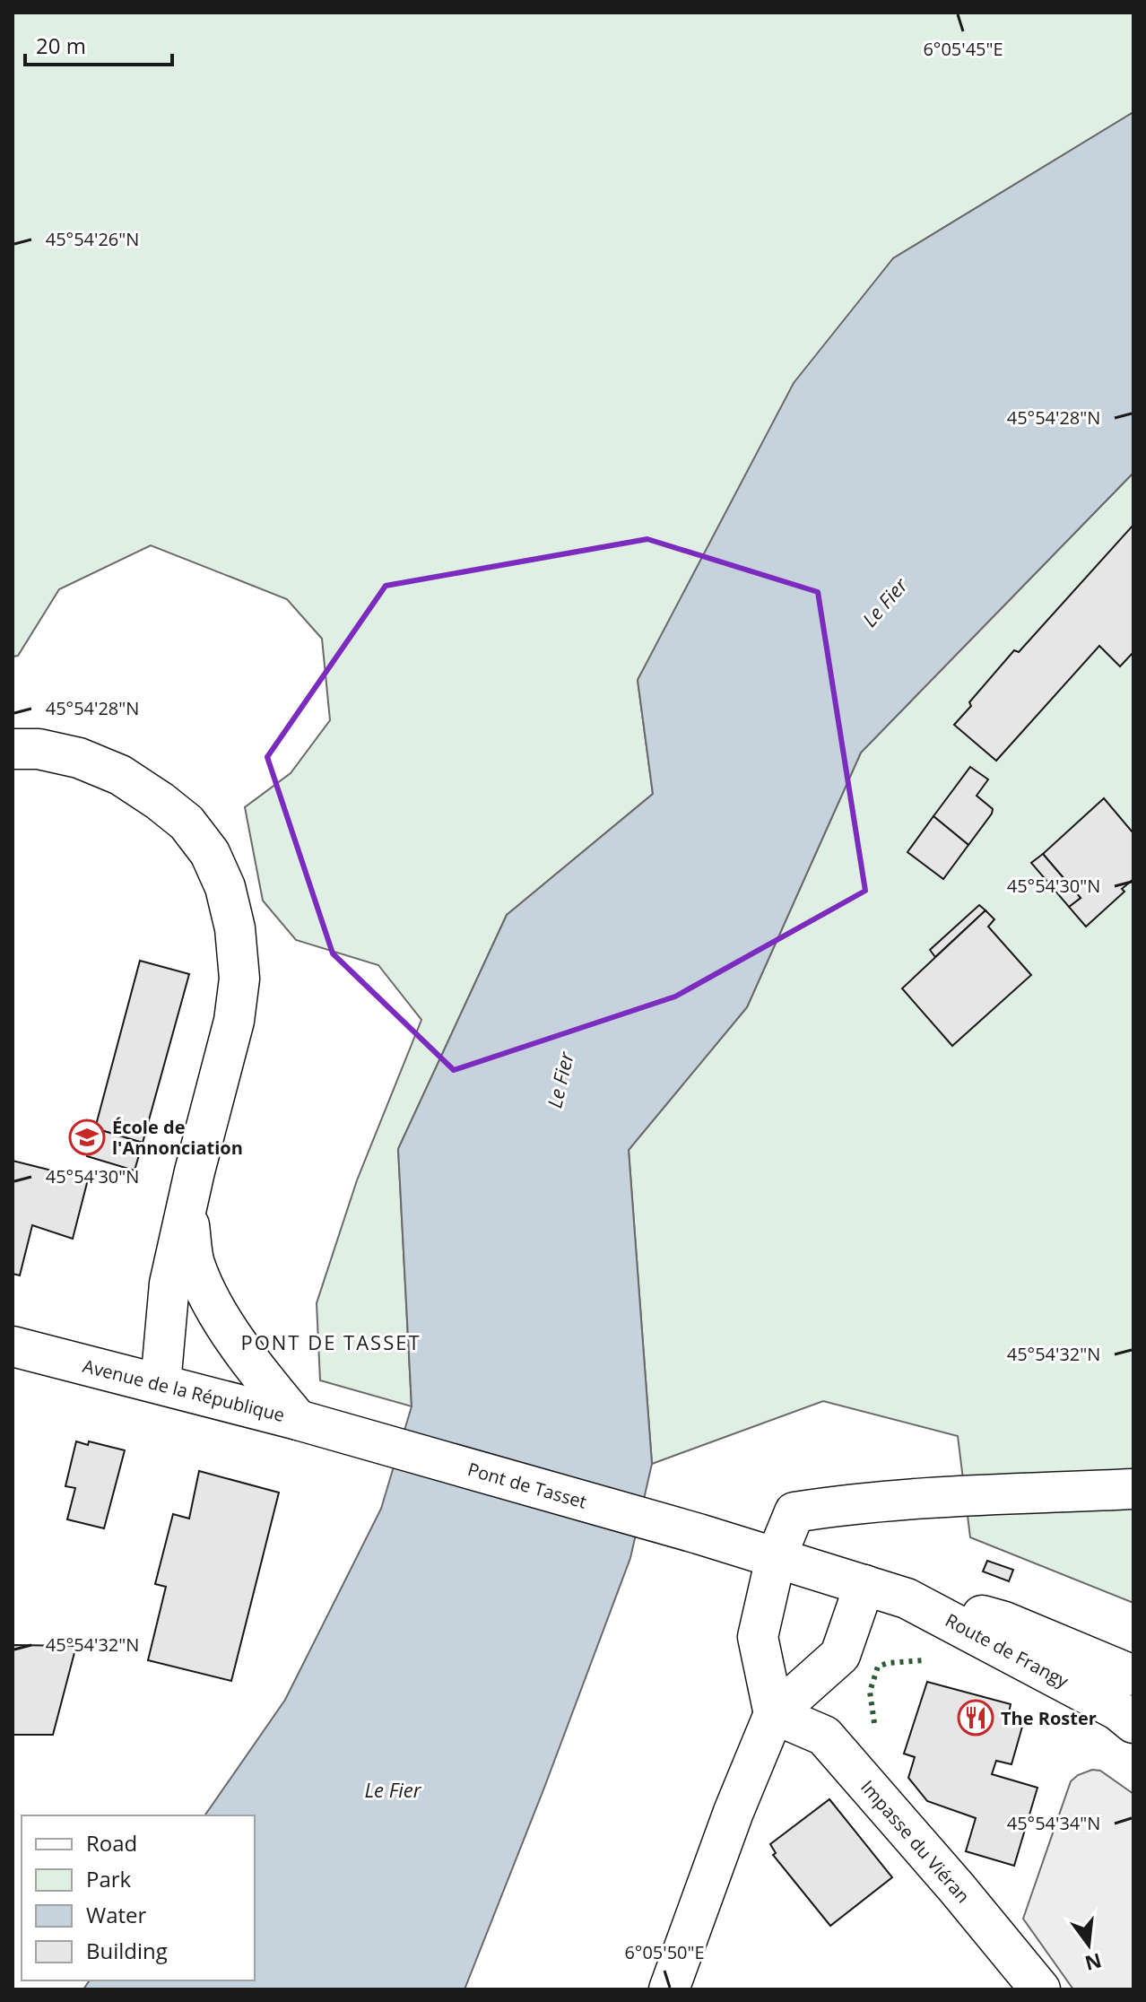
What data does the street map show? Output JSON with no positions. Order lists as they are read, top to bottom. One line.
{"streets":{"street":["Avenue de la République","Pont de Tasset","Route de Frangy","Impasse du Viéran"]},"crossings":[["Avenue de la République","Pont de Tasset"],["Pont de Tasset","Route de Frangy"]],"districts":["PONT DE TASSET"],"water":["Le Fier"],"places":{"school or university":["École de l'Annonciation"],"restaurant":["The Roster"]},"legend":["Road","Park","Water","Building"],"scale_bar":"20 m","north":"bottom","coordinates":["6°05'45\"E","45°54'26\"N","45°54'28\"N","45°54'30\"N","45°54'32\"N","45°54'34\"N","6°05'50\"E"]}
